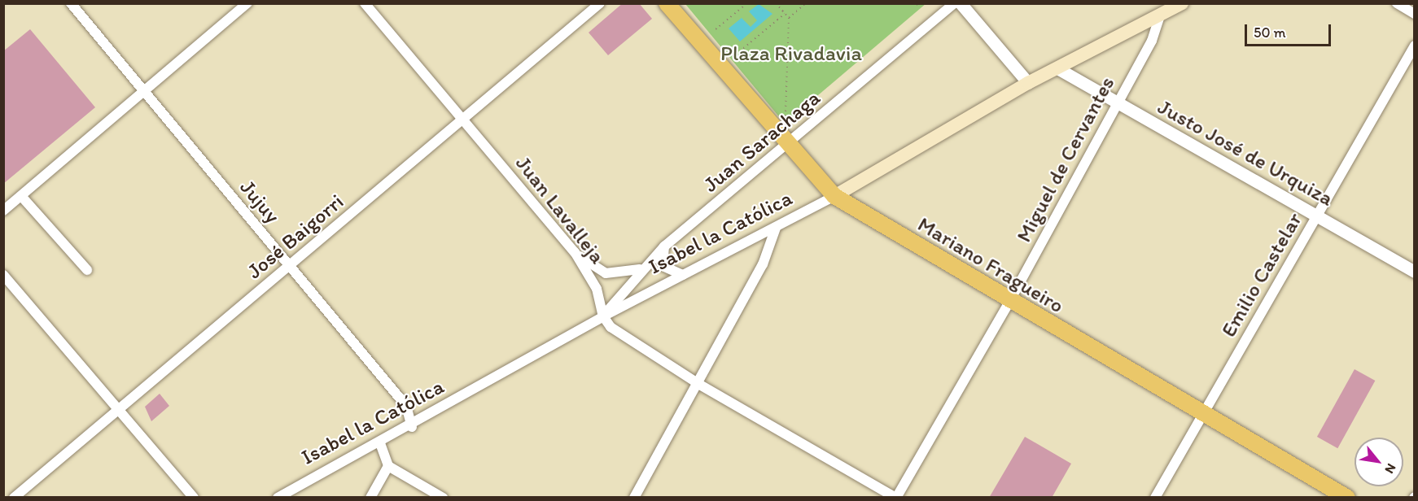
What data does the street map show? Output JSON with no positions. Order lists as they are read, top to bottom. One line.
{"streets":{"main road":["Isabel la Católica","Mariano Fragueiro"],"street":["Juan Sarachaga","Justo José de Urquiza","Miguel de Cervantes","Jujuy","Juan Lavalleja","José Baigorri","Emilio Castelar"]},"crossings":[["Juan Sarachaga","Juan Lavalleja"],["Juan Sarachaga","Isabel la Católica"],["Juan Sarachaga","Mariano Fragueiro"],["Justo José de Urquiza","Miguel de Cervantes"],["Justo José de Urquiza","Isabel la Católica"],["Justo José de Urquiza","Emilio Castelar"],["Miguel de Cervantes","Isabel la Católica"],["Miguel de Cervantes","Mariano Fragueiro"],["Jujuy","Isabel la Católica"],["Jujuy","José Baigorri"],["Juan Lavalleja","Isabel la Católica"],["Juan Lavalleja","José Baigorri"],["Isabel la Católica","Mariano Fragueiro"],["Mariano Fragueiro","Emilio Castelar"]],"parks":["Plaza Rivadavia"],"scale_bar":"50 m","north":"bottom right"}
